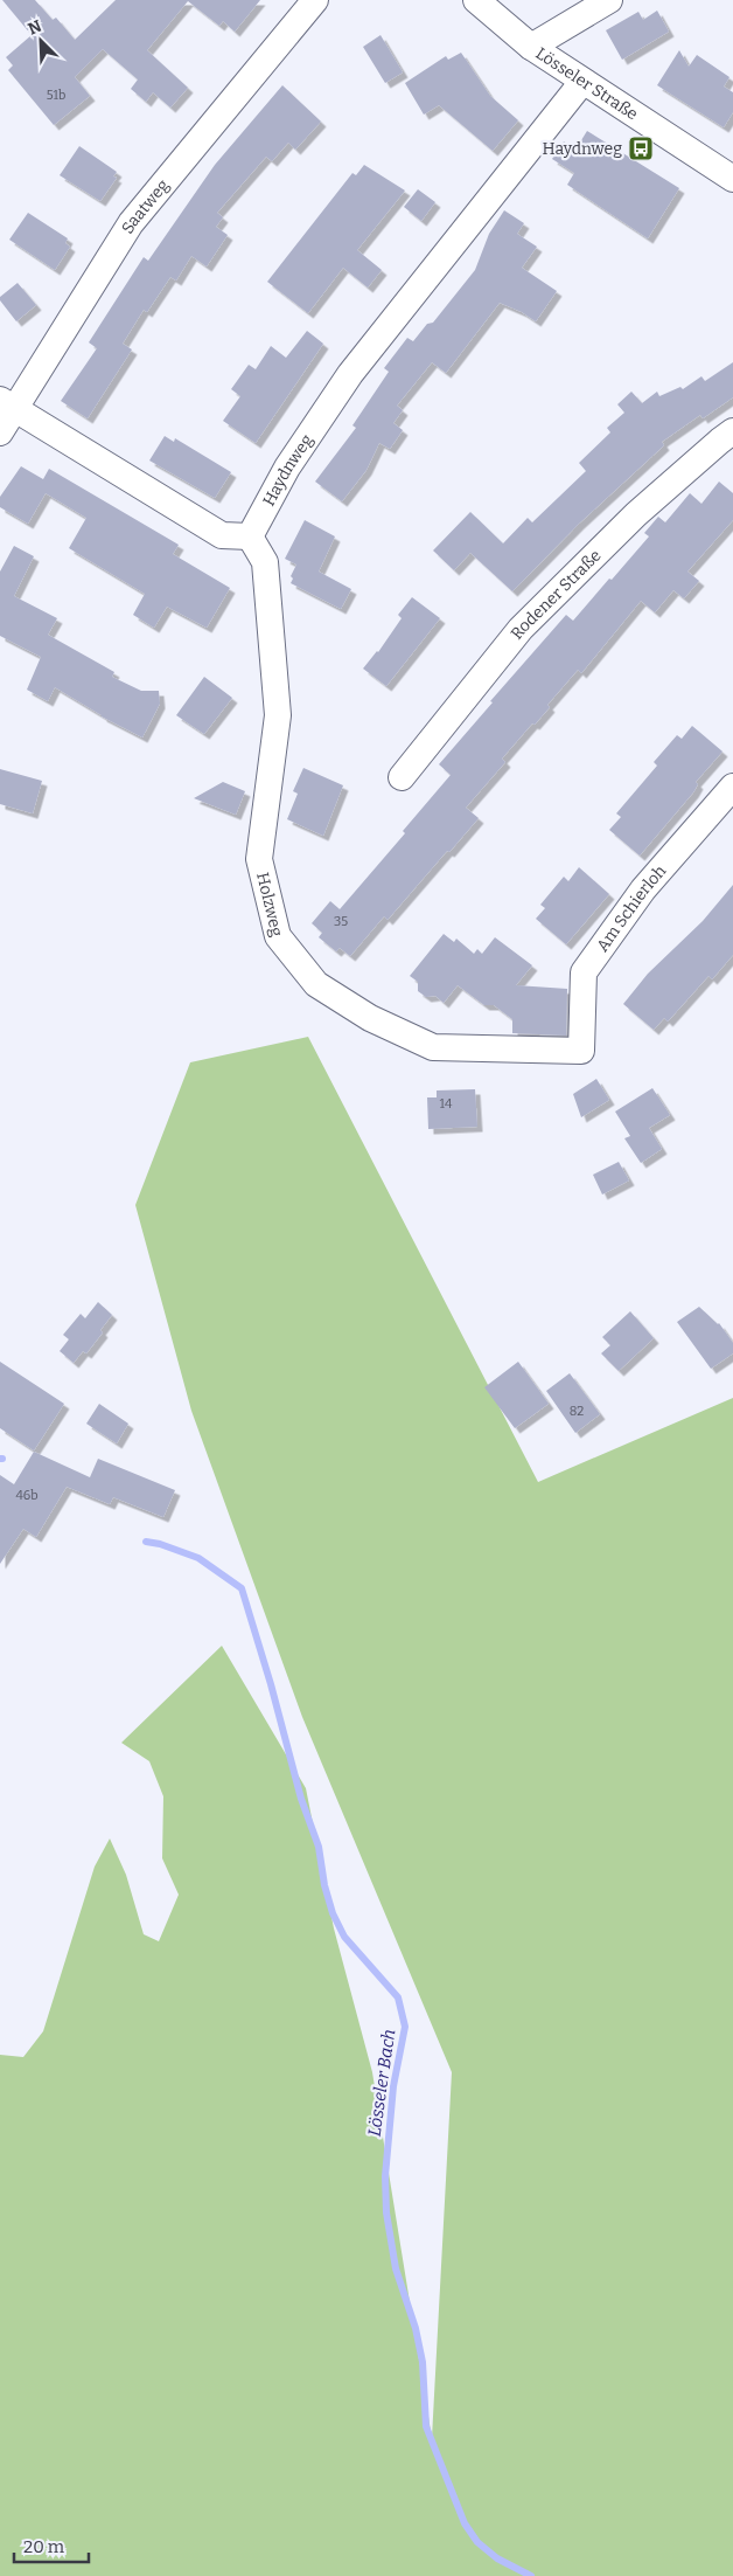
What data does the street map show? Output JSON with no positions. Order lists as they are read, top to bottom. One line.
{"streets":{"street":["Lösseler Straße","Saatweg","Haydnweg","Rodener Straße","Holzweg","Am Schierloh"]},"crossings":[["Lösseler Straße","Haydnweg"],["Haydnweg","Holzweg"],["Holzweg","Am Schierloh"]],"water":["Lösseler Bach"],"places":{"bus stop":["Haydnweg"]},"house_numbers":["51b","35","14","82","46b"],"scale_bar":"20 m","north":"top left"}
